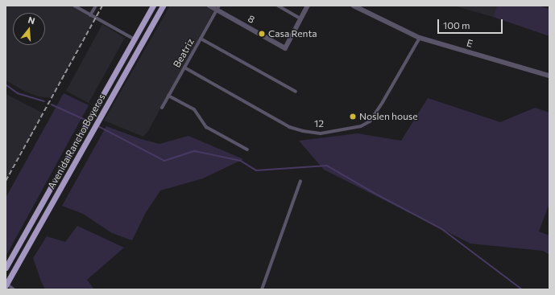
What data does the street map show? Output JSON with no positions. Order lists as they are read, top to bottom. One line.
{"streets":{"highway":["Avenida Rancho Boyeros"],"street":["8","E","Beatriz","12"]},"crossings":[["8","Beatriz"],["E","12"],["Beatriz","12"]],"places":["Casa Renta","Noslen house"],"scale_bar":"100 m","north":"top"}
